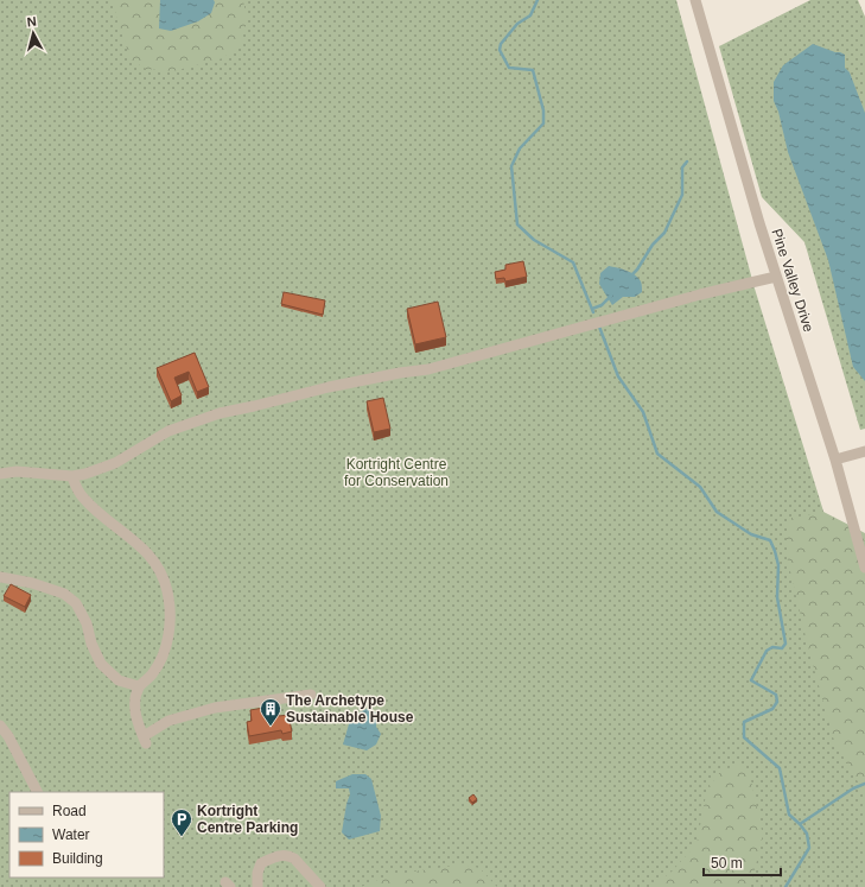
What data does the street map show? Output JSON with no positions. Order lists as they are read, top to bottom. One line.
{"streets":{"street":["Pine Valley Drive"]},"parks":["Kortright Centre for Conservation"],"places":{"building":["The Archetype Sustainable House"],"parking":["Kortright Centre Parking"]},"legend":["Road","Water","Building"],"scale_bar":"50 m","north":"top"}
